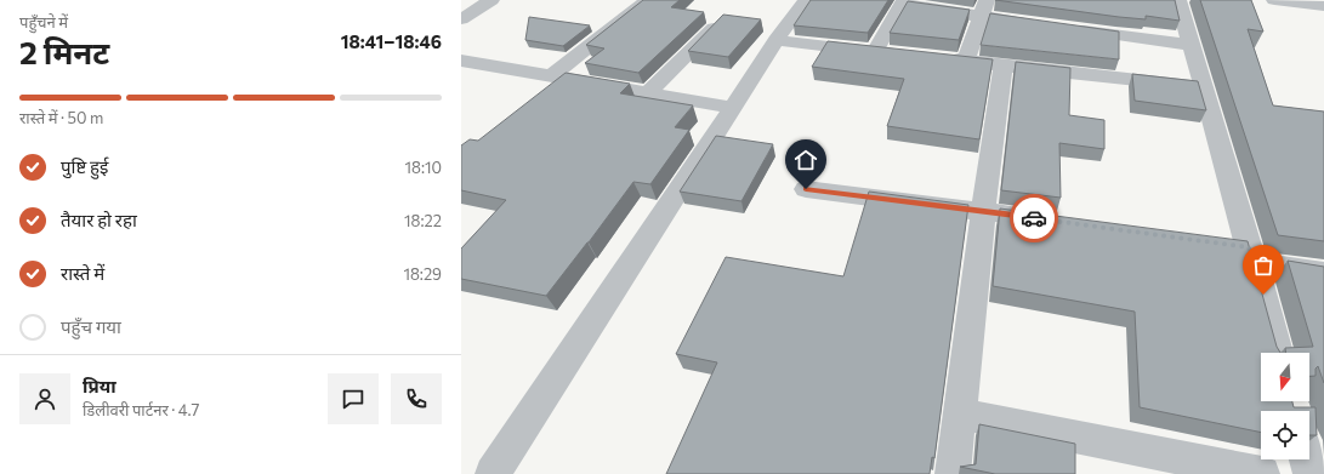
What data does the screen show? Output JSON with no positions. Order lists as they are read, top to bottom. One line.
{"north":"bottom","page":{"heading":["2 मिनट","पहुँचने में","18:41–18:46"],"panel":["प्रिया","डिलीवरी पार्टनर · 4.7"],"bar":"रास्ते में · 50 m","list":[["पुष्टि हुई","18:10"],["तैयार हो रहा","18:22"],["रास्ते में","18:29"],"पहुँच गया"]}}
